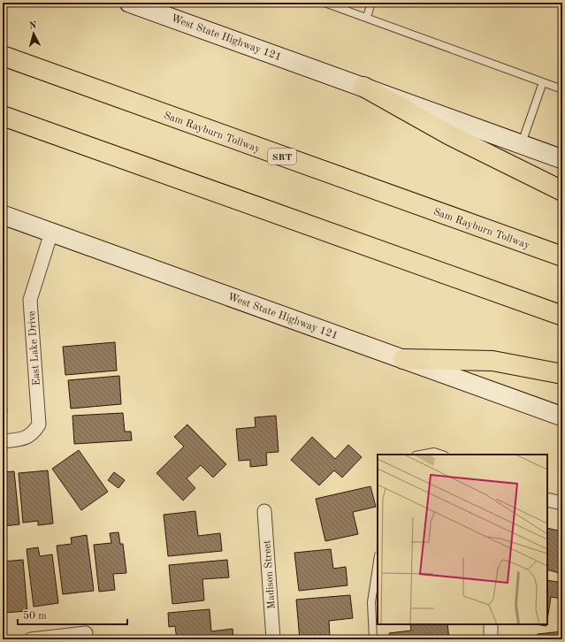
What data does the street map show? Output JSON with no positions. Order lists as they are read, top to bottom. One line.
{"streets":{"highway":["Sam Rayburn Tollway","SRT"],"main road":["West State Highway 121"],"street":["East Lake Drive","Madison Street"]},"crossings":[["West State Highway 121","East Lake Drive"]],"scale_bar":"50 m","north":"top"}
